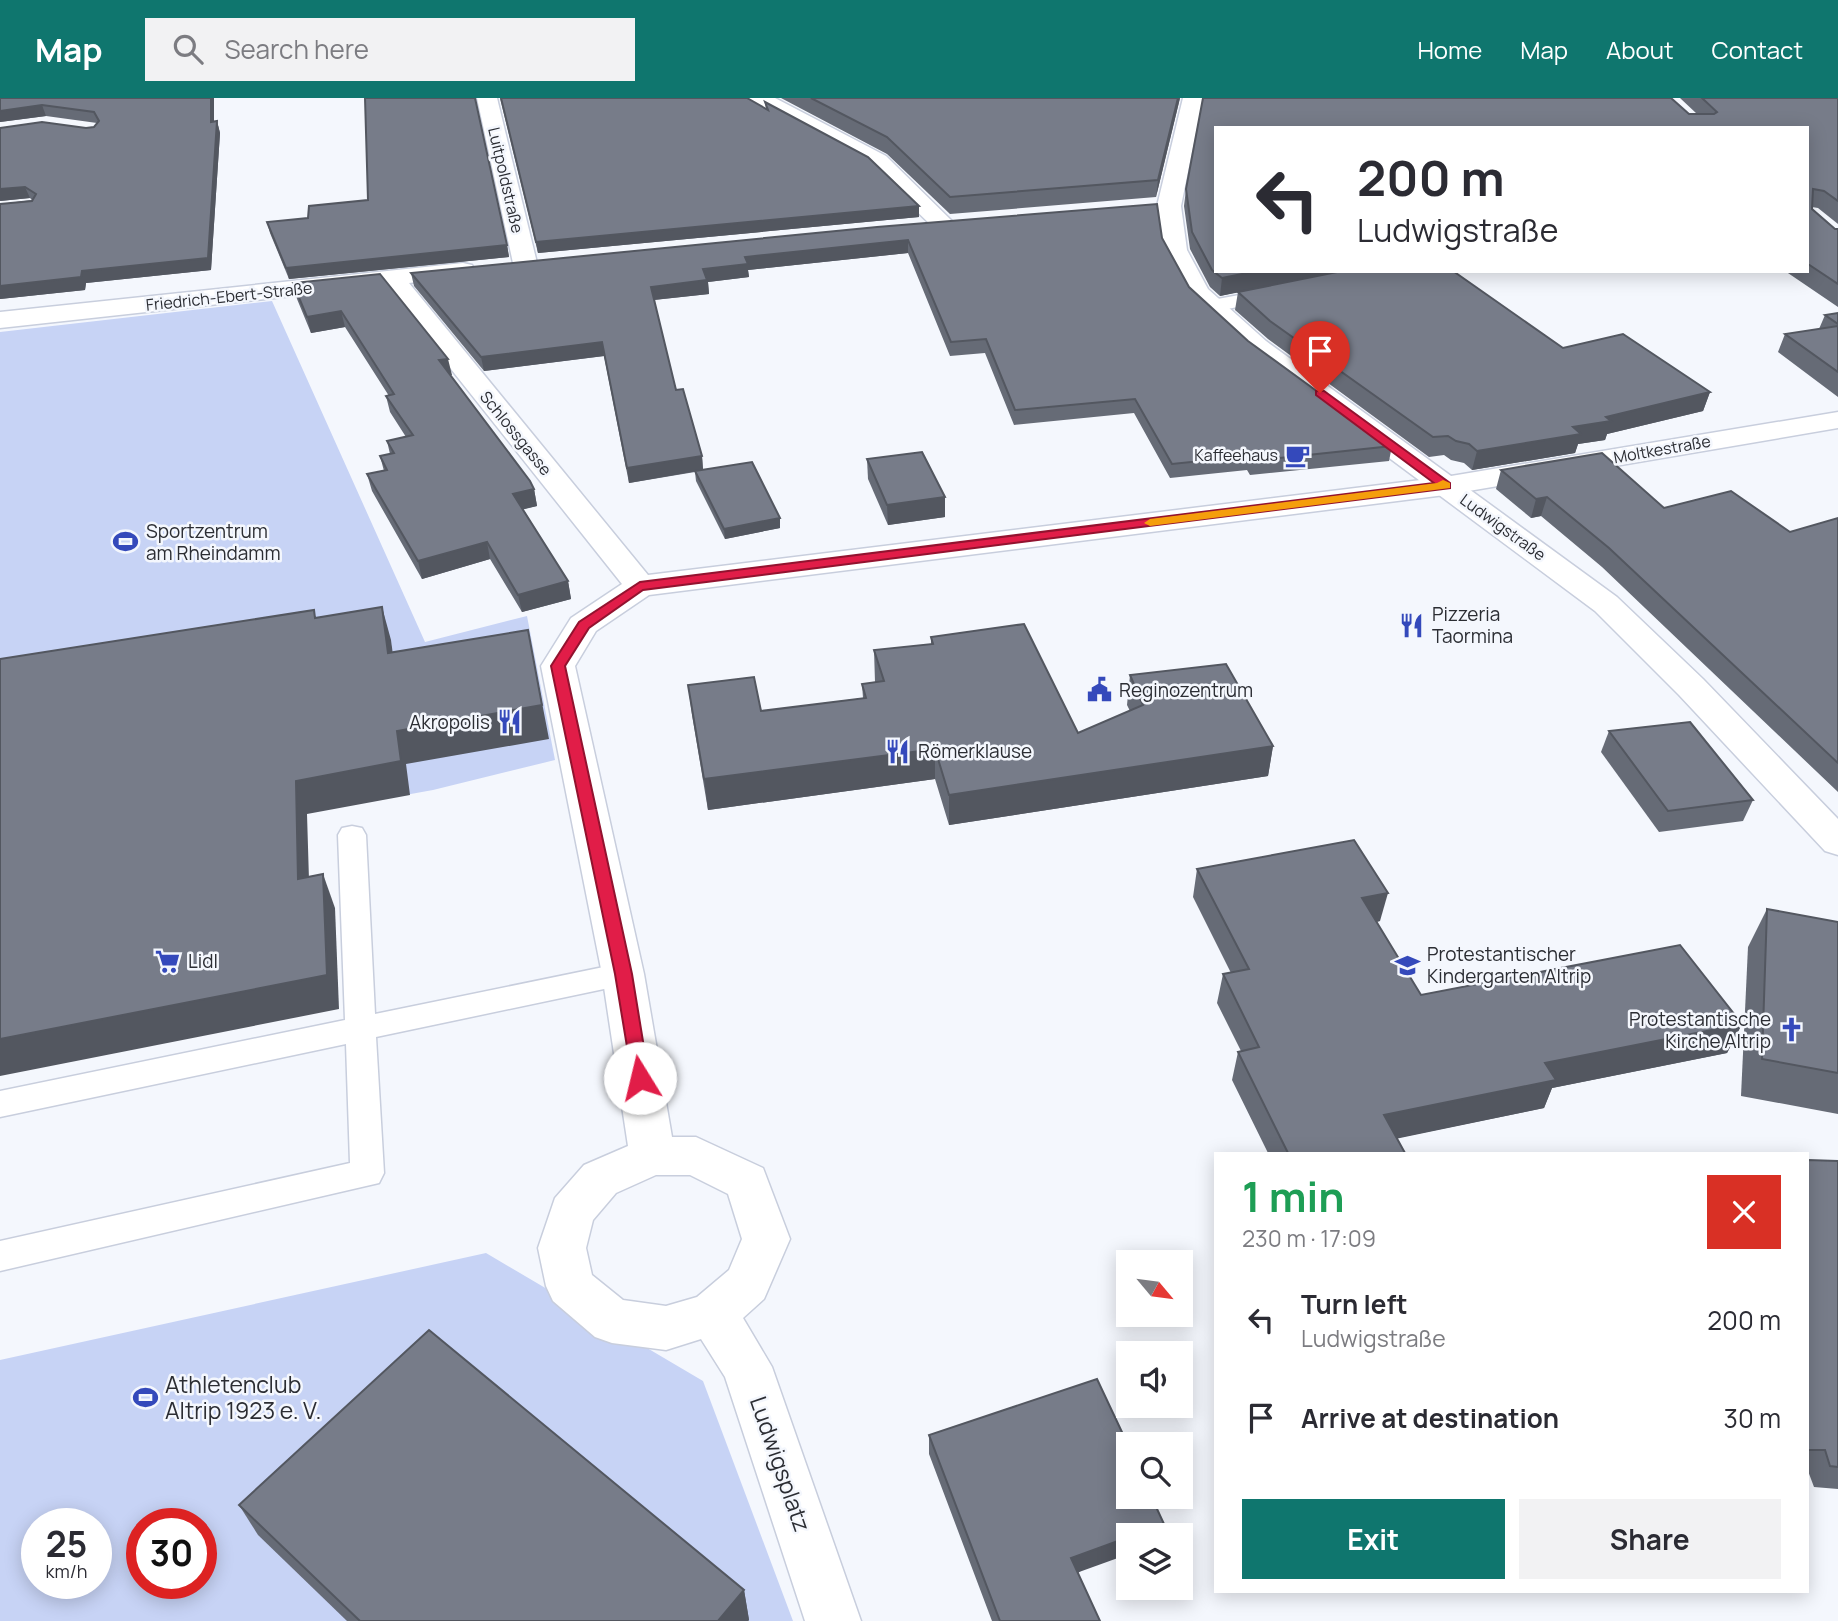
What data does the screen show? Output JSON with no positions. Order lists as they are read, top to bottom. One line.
{"streets":{"street":["Luitpoldstraße","Friedrich-Ebert-Straße","Schlossgasse","Moltkestraße","Ludwigstraße","Ludwigsplatz"]},"crossings":[["Luitpoldstraße","Friedrich-Ebert-Straße"],["Friedrich-Ebert-Straße","Schlossgasse"],["Moltkestraße","Ludwigstraße"]],"places":{"cafe":["Kaffeehaus"],"sports":["Sportzentrum am Rheindamm","Athletenclub Altrip 1923 e. V."],"restaurant":["Pizzeria Taormina","Akropolis","Römerklause"],"public building":["Reginozentrum"],"supermarket":["Lidl"],"school or university":["Protestantischer Kindergarten Altrip"],"church":["Protestantische Kirche Altrip"]},"north":"bottom right","page":{"header":"Map","search":"Search here","nav":["Home","Map","About","Contact"],"turn":["200 m","Ludwigstraße"],"heading":["1 min","230 m · 17:09"],"list":[{"name":"Turn left","note":"Ludwigstraße","value":"200 m"},{"name":"Arrive at destination","value":"30 m"}],"buttons":["Exit","Share"],"speed":"25 km/h","limit":"30"}}
